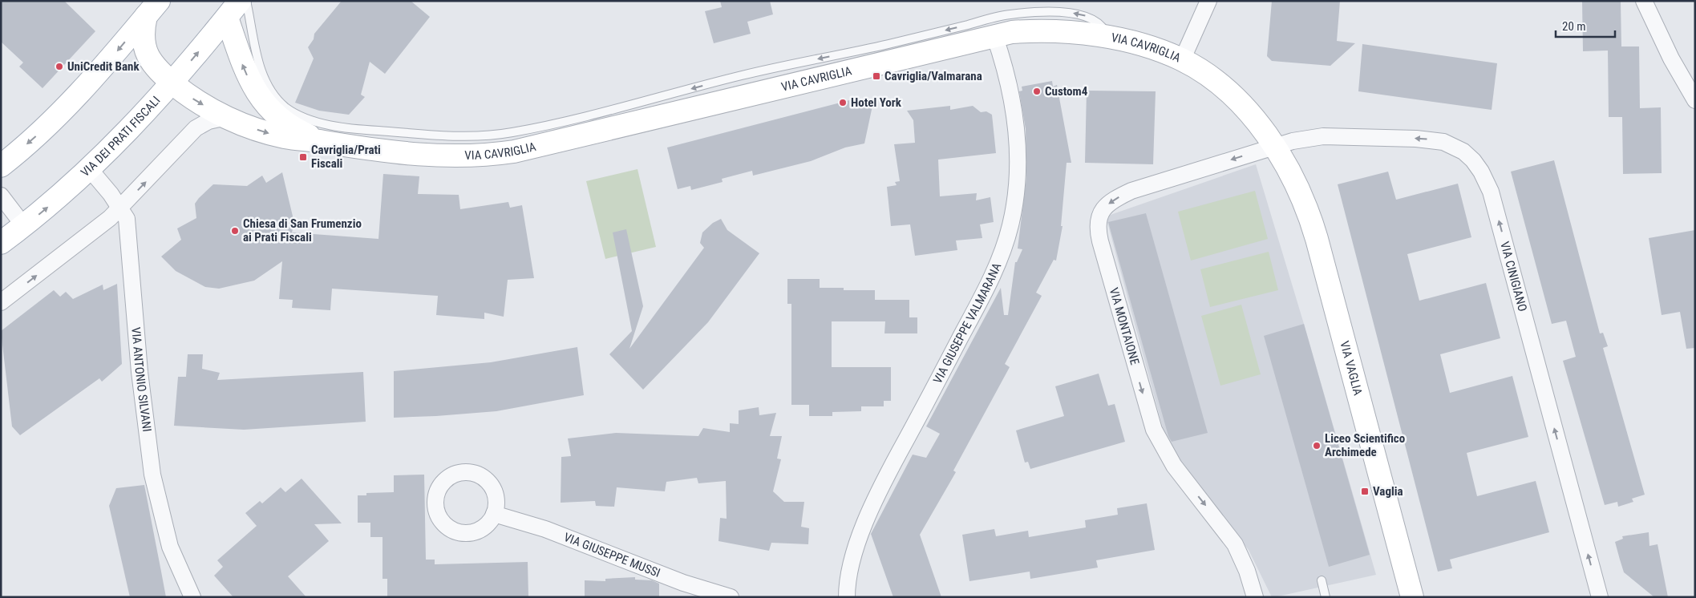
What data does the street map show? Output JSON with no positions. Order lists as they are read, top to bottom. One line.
{"streets":{"street":["VIA CAVRIGLIA","VIA DEI PRATI FISCALI","VIA CINIGIANO","VIA GIUSEPPE VALMARANA","VIA MONTAIONE","VIA VAGLIA","VIA ANTONIO SILVANI","VIA GIUSEPPE MUSSI"]},"crossings":[["VIA CAVRIGLIA","VIA DEI PRATI FISCALI"],["VIA CAVRIGLIA","VIA CINIGIANO"],["VIA CAVRIGLIA","VIA GIUSEPPE VALMARANA"],["VIA CAVRIGLIA","VIA MONTAIONE"],["VIA CAVRIGLIA","VIA VAGLIA"],["VIA DEI PRATI FISCALI","VIA ANTONIO SILVANI"],["VIA CINIGIANO","VIA MONTAIONE"],["VIA CINIGIANO","VIA VAGLIA"],["VIA MONTAIONE","VIA VAGLIA"]],"one_way":["VIA CINIGIANO"],"places":{"other":["UniCredit Bank","Custom4","Hotel York","Chiesa di San Frumenzio ai Prati Fiscali","Liceo Scientifico Archimede"],"transit":["Cavriglia/Valmarana","Cavriglia/Prati Fiscali","Vaglia"]},"scale_bar":"20 m"}
